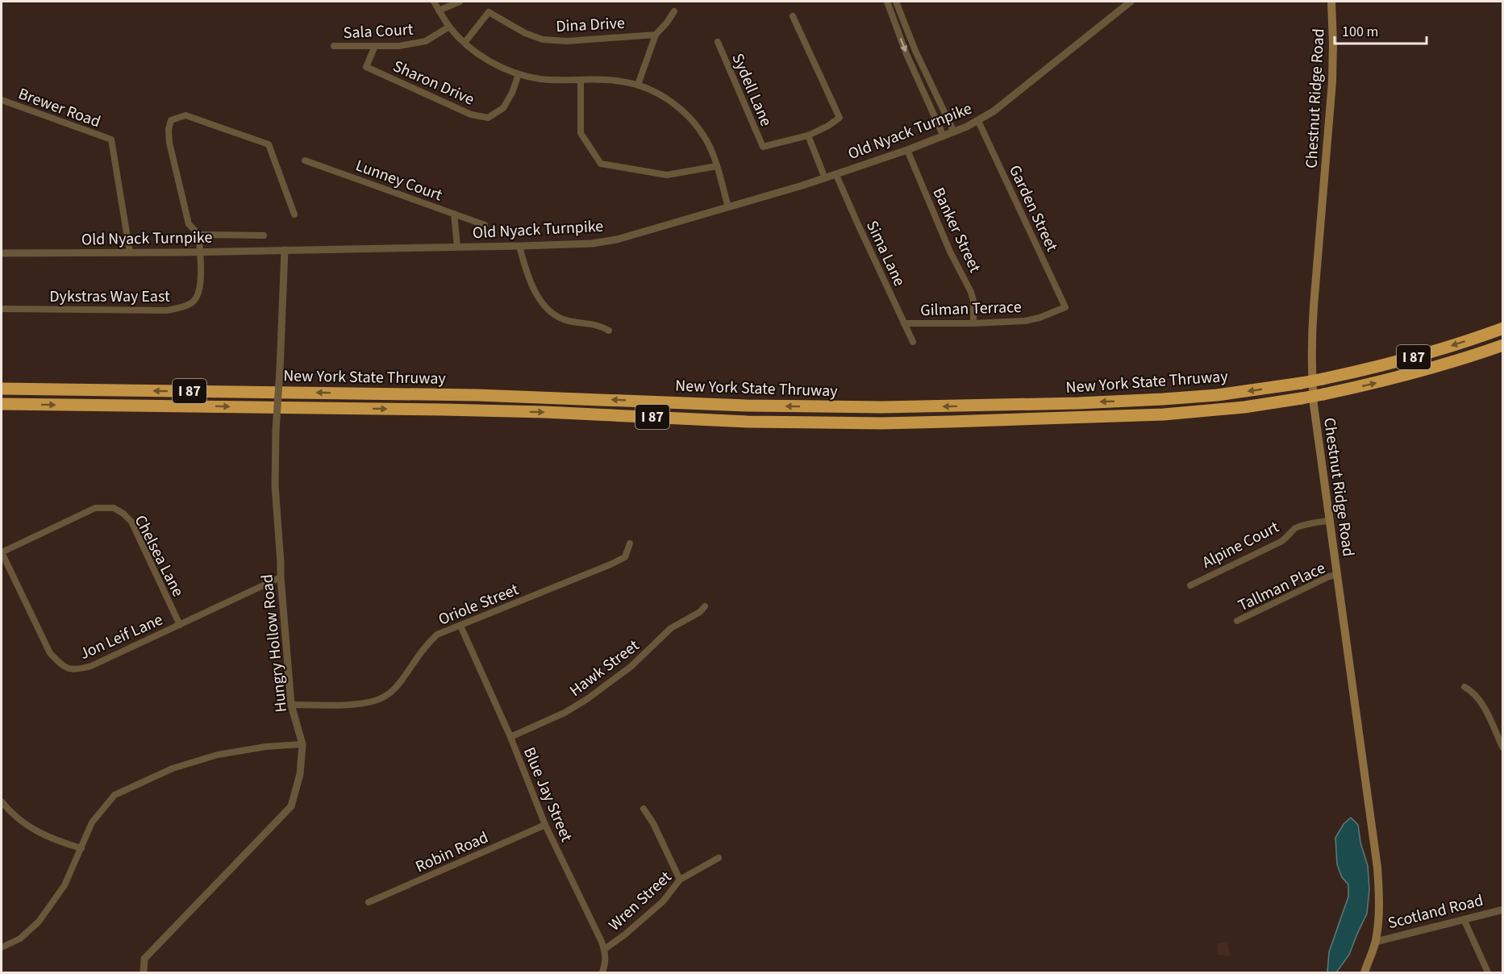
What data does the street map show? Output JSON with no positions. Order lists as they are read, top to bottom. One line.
{"streets":{"highway":["I 87","New York State Thruway"],"main road":["Chestnut Ridge Road"],"street":["Dina Drive","Sala Court","Sharon Drive","Sydell Lane","Brewer Road","Old Nyack Turnpike","Lunney Court","Garden Street","Banker Street","Sima Lane","Dykstras Way East","Gilman Terrace","Alpine Court","Chelsea Lane","Tallman Place","Oriole Street","Jon Leif Lane","Hungry Hollow Road","Hawk Street","Blue Jay Street","Robin Road","Wren Street","Scotland Road"]},"crossings":[["Sala Court","Sharon Drive"],["Chestnut Ridge Road","Alpine Court"],["Chestnut Ridge Road","Tallman Place"],["Chestnut Ridge Road","Scotland Road"],["Brewer Road","Old Nyack Turnpike"],["Old Nyack Turnpike","Garden Street"],["Old Nyack Turnpike","Banker Street"],["Old Nyack Turnpike","Sima Lane"],["Old Nyack Turnpike","Dykstras Way East"],["Old Nyack Turnpike","Hungry Hollow Road"],["Garden Street","Gilman Terrace"],["Banker Street","Gilman Terrace"],["Sima Lane","Gilman Terrace"],["Chelsea Lane","Jon Leif Lane"],["Oriole Street","Hungry Hollow Road"],["Oriole Street","Blue Jay Street"],["Jon Leif Lane","Hungry Hollow Road"],["Hawk Street","Blue Jay Street"],["Blue Jay Street","Robin Road"],["Blue Jay Street","Wren Street"]],"scale_bar":"100 m"}
